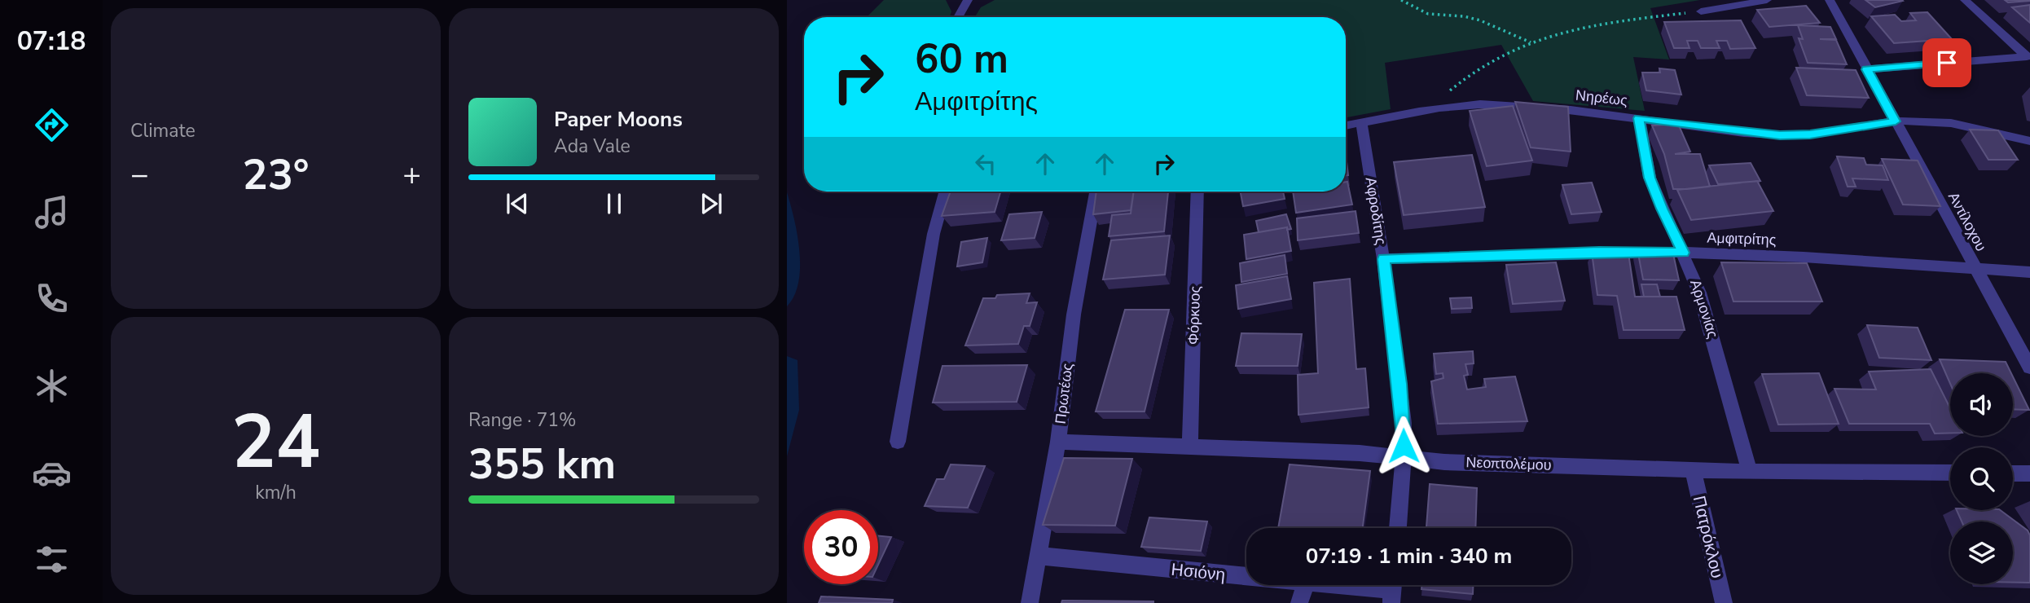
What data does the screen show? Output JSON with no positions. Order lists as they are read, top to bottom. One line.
{"streets":{"street":["Νηρέως","Αφροδίτης","Αντίλοχου","Αμφιτρίτης","Αρμονίας","Φόρκυος","Πρωτέως","Νεοπτολέμου","Πατρόκλου","Ησιόνη"]},"crossings":[["Νηρέως","Αφροδίτης"],["Νηρέως","Αντίλοχου"],["Νηρέως","Αρμονίας"],["Αφροδίτης","Αμφιτρίτης"],["Αφροδίτης","Νεοπτολέμου"],["Αντίλοχου","Αμφιτρίτης"],["Αμφιτρίτης","Αρμονίας"],["Αρμονίας","Νεοπτολέμου"],["Φόρκυος","Νεοπτολέμου"],["Πρωτέως","Νεοπτολέμου"],["Πρωτέως","Ησιόνη"],["Νεοπτολέμου","Πατρόκλου"]],"page":{"tabs":"07:18","tile":["Climate",["24","km/h"],["Range · 71%","355 km"]],"turn":["60 m","Αμφιτρίτης"],"song":["Paper Moons","Ada Vale"],"heat":["−","23°","+"],"limit":"30","trip":"07:19 · 1 min · 340 m"}}
